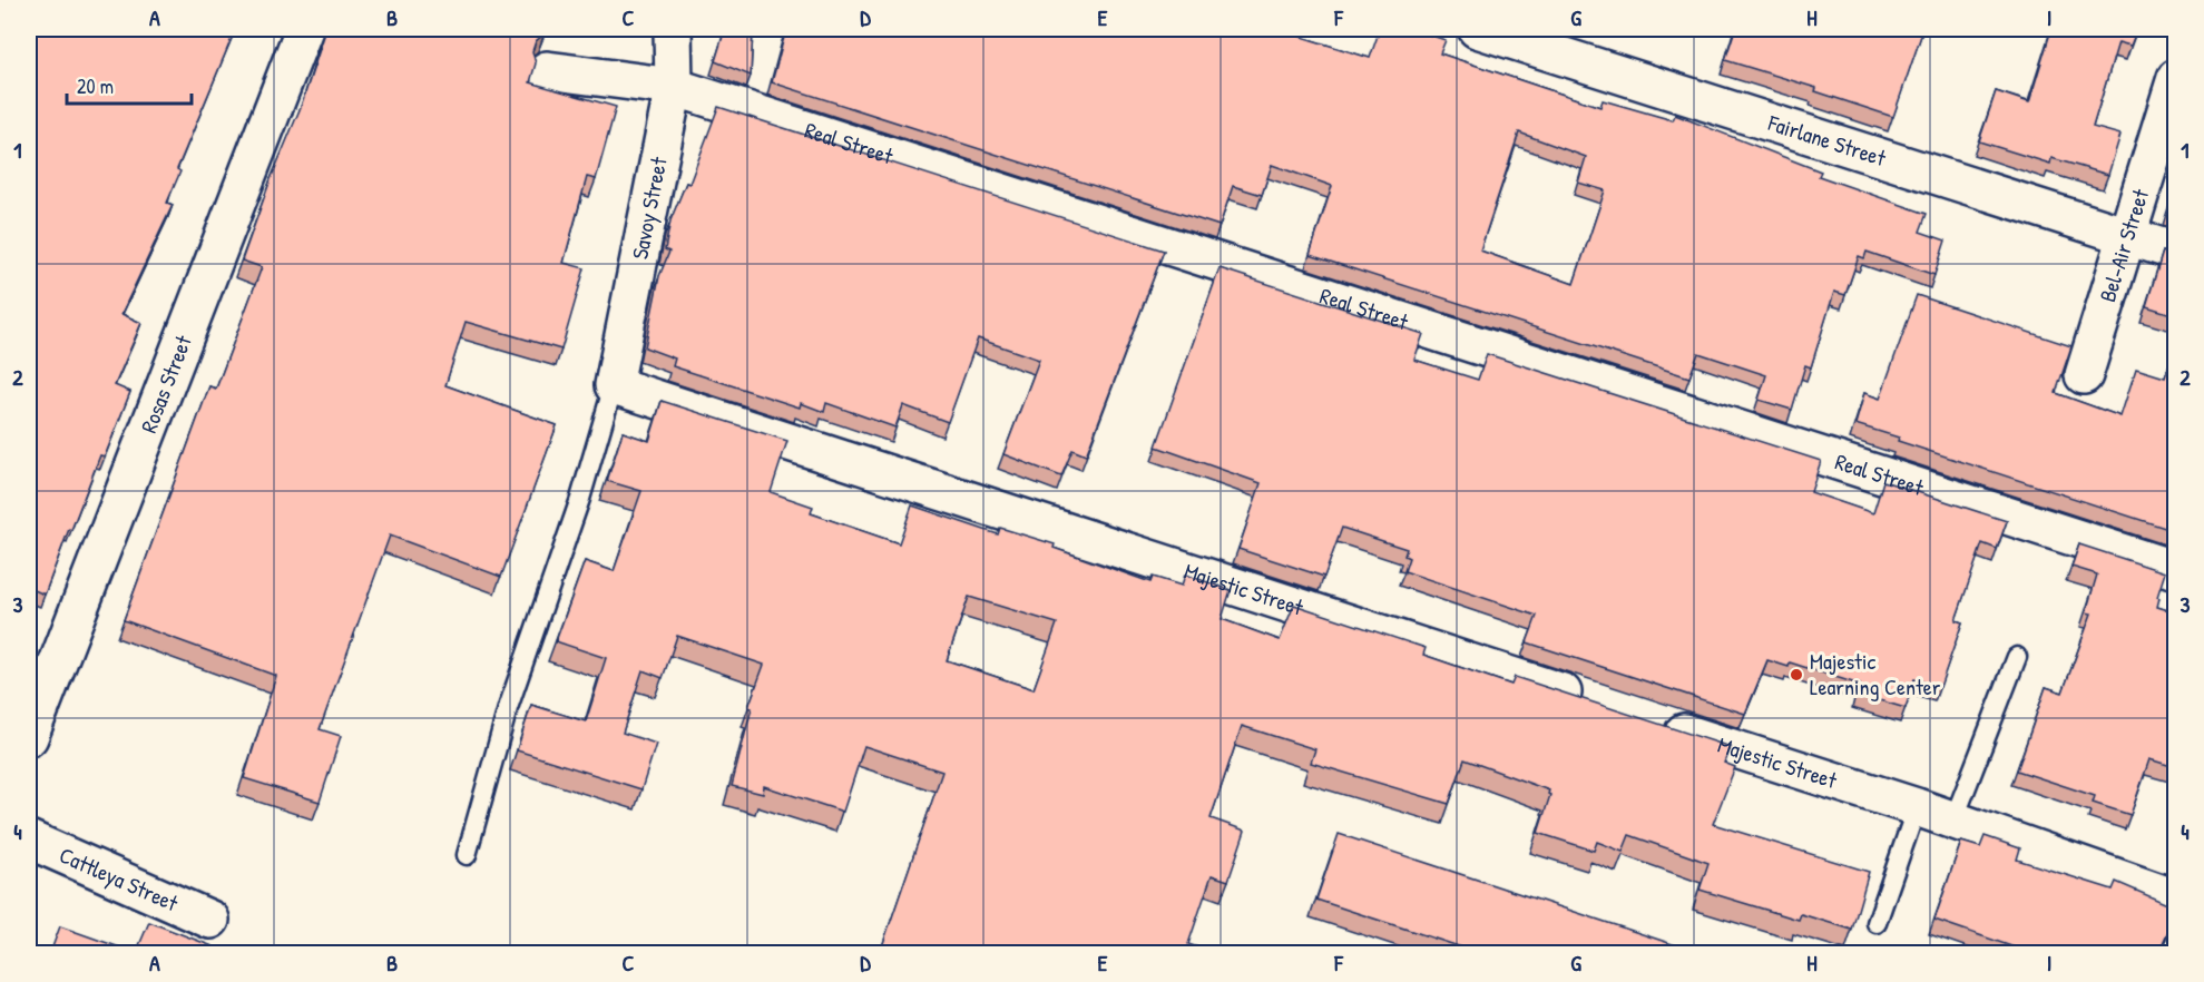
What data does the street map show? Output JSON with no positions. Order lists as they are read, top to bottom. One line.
{"streets":{"street":["Fairlane Street","Real Street","Savoy Street","Bel-Air Street","Rosas Street","Majestic Street","Cattleya Street"]},"crossings":[["Fairlane Street","Bel-Air Street"],["Real Street","Savoy Street"],["Savoy Street","Majestic Street"]],"places":["Majestic Learning Center"],"scale_bar":"20 m","grid":{"columns":["A","B","C","D","E","F","G","H","I"],"rows":["1","2","3","4"]}}
